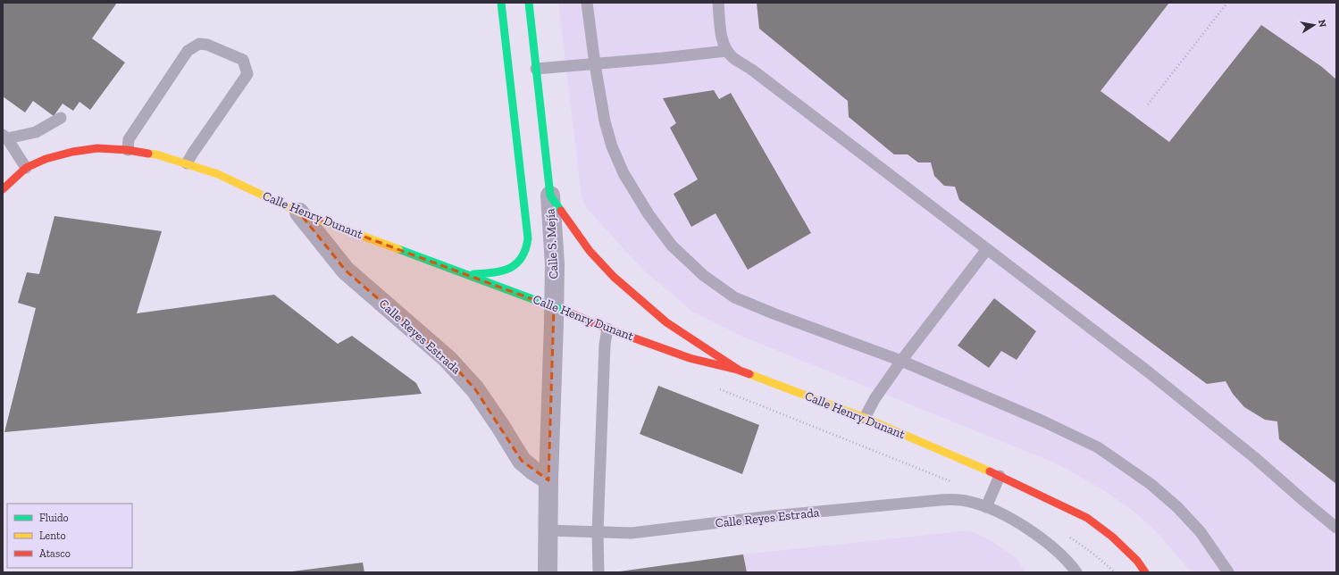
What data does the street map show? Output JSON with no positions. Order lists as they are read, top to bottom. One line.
{"streets":{"street":["Calle Henry Dunant","Calle S. Mejía","Calle Reyes Estrada"]},"crossings":[["Calle Henry Dunant","Calle S. Mejía"],["Calle Henry Dunant","Calle Reyes Estrada"],["Calle S. Mejía","Calle Reyes Estrada"]],"legend":["Fluido","Lento","Atasco"],"north":"right"}
